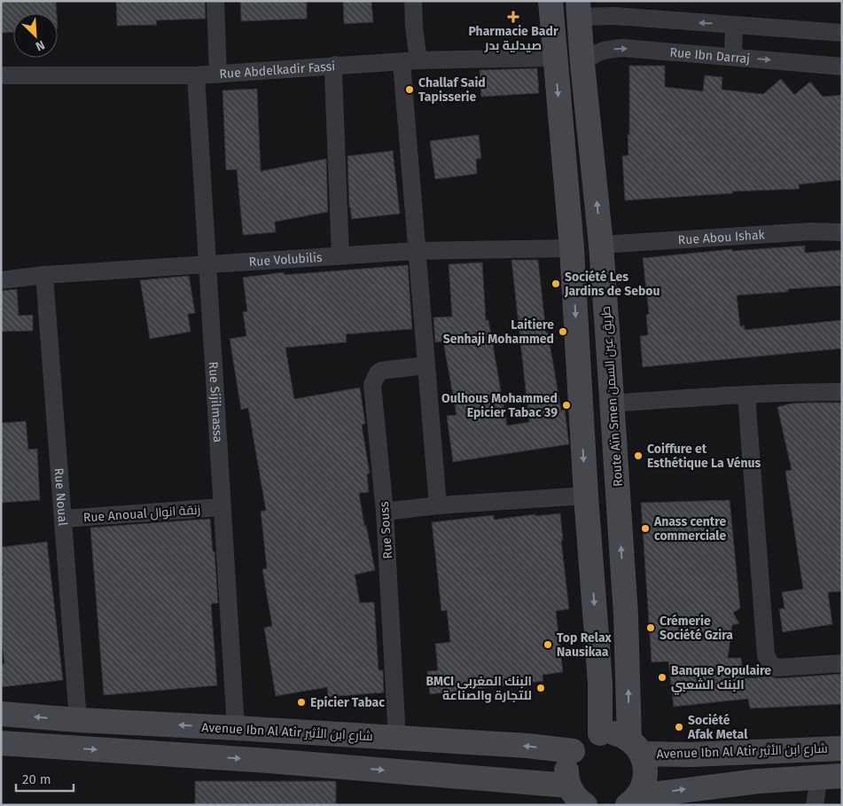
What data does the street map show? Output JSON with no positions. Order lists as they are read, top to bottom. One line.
{"streets":{"main road":["Route Aïn Smen طريق عين السمن","Avenue Ibn Al Atir شارع ابن الأثير"],"street":["Rue Ibn Darraj","Rue Abdelkadir Fassi","Rue Abou Ishak","Rue Volubilis","Rue Sijilmassa","Rue Noual","Rue Anoual زنقة انوال","Rue Souss"]},"crossings":[["Rue Ibn Darraj","Route Aïn Smen طريق عين السمن"],["Rue Abdelkadir Fassi","Rue Sijilmassa"],["Rue Abou Ishak","Route Aïn Smen طريق عين السمن"],["Rue Volubilis","Rue Sijilmassa"],["Rue Volubilis","Rue Noual"],["Route Aïn Smen طريق عين السمن","Avenue Ibn Al Atir شارع ابن الأثير"],["Rue Sijilmassa","Rue Anoual زنقة انوال"],["Rue Sijilmassa","Avenue Ibn Al Atir شارع ابن الأثير"],["Rue Noual","Rue Anoual زنقة انوال"],["Rue Noual","Avenue Ibn Al Atir شارع ابن الأثير"],["Rue Souss","Avenue Ibn Al Atir شارع ابن الأثير"]],"places":{"health":["Pharmacie Badr صيدلية بدر"],"other":["Challaf Said Tapisserie","Société Les Jardins de Sebou","Laitiere Senhaji Mohammed","Oulhous Mohammed Epicier Tabac 39","Coiffure et Esthétique La Vénus","Anass centre commerciale","Crémerie Société Gzira","Top Relax Nausikaa","Banque Populaire البنك الشعبي","BMCI البنك المغربي للتجارة والصناعة","Epicier Tabac","Société Afak Metal"]},"scale_bar":"20 m","north":"bottom right"}
